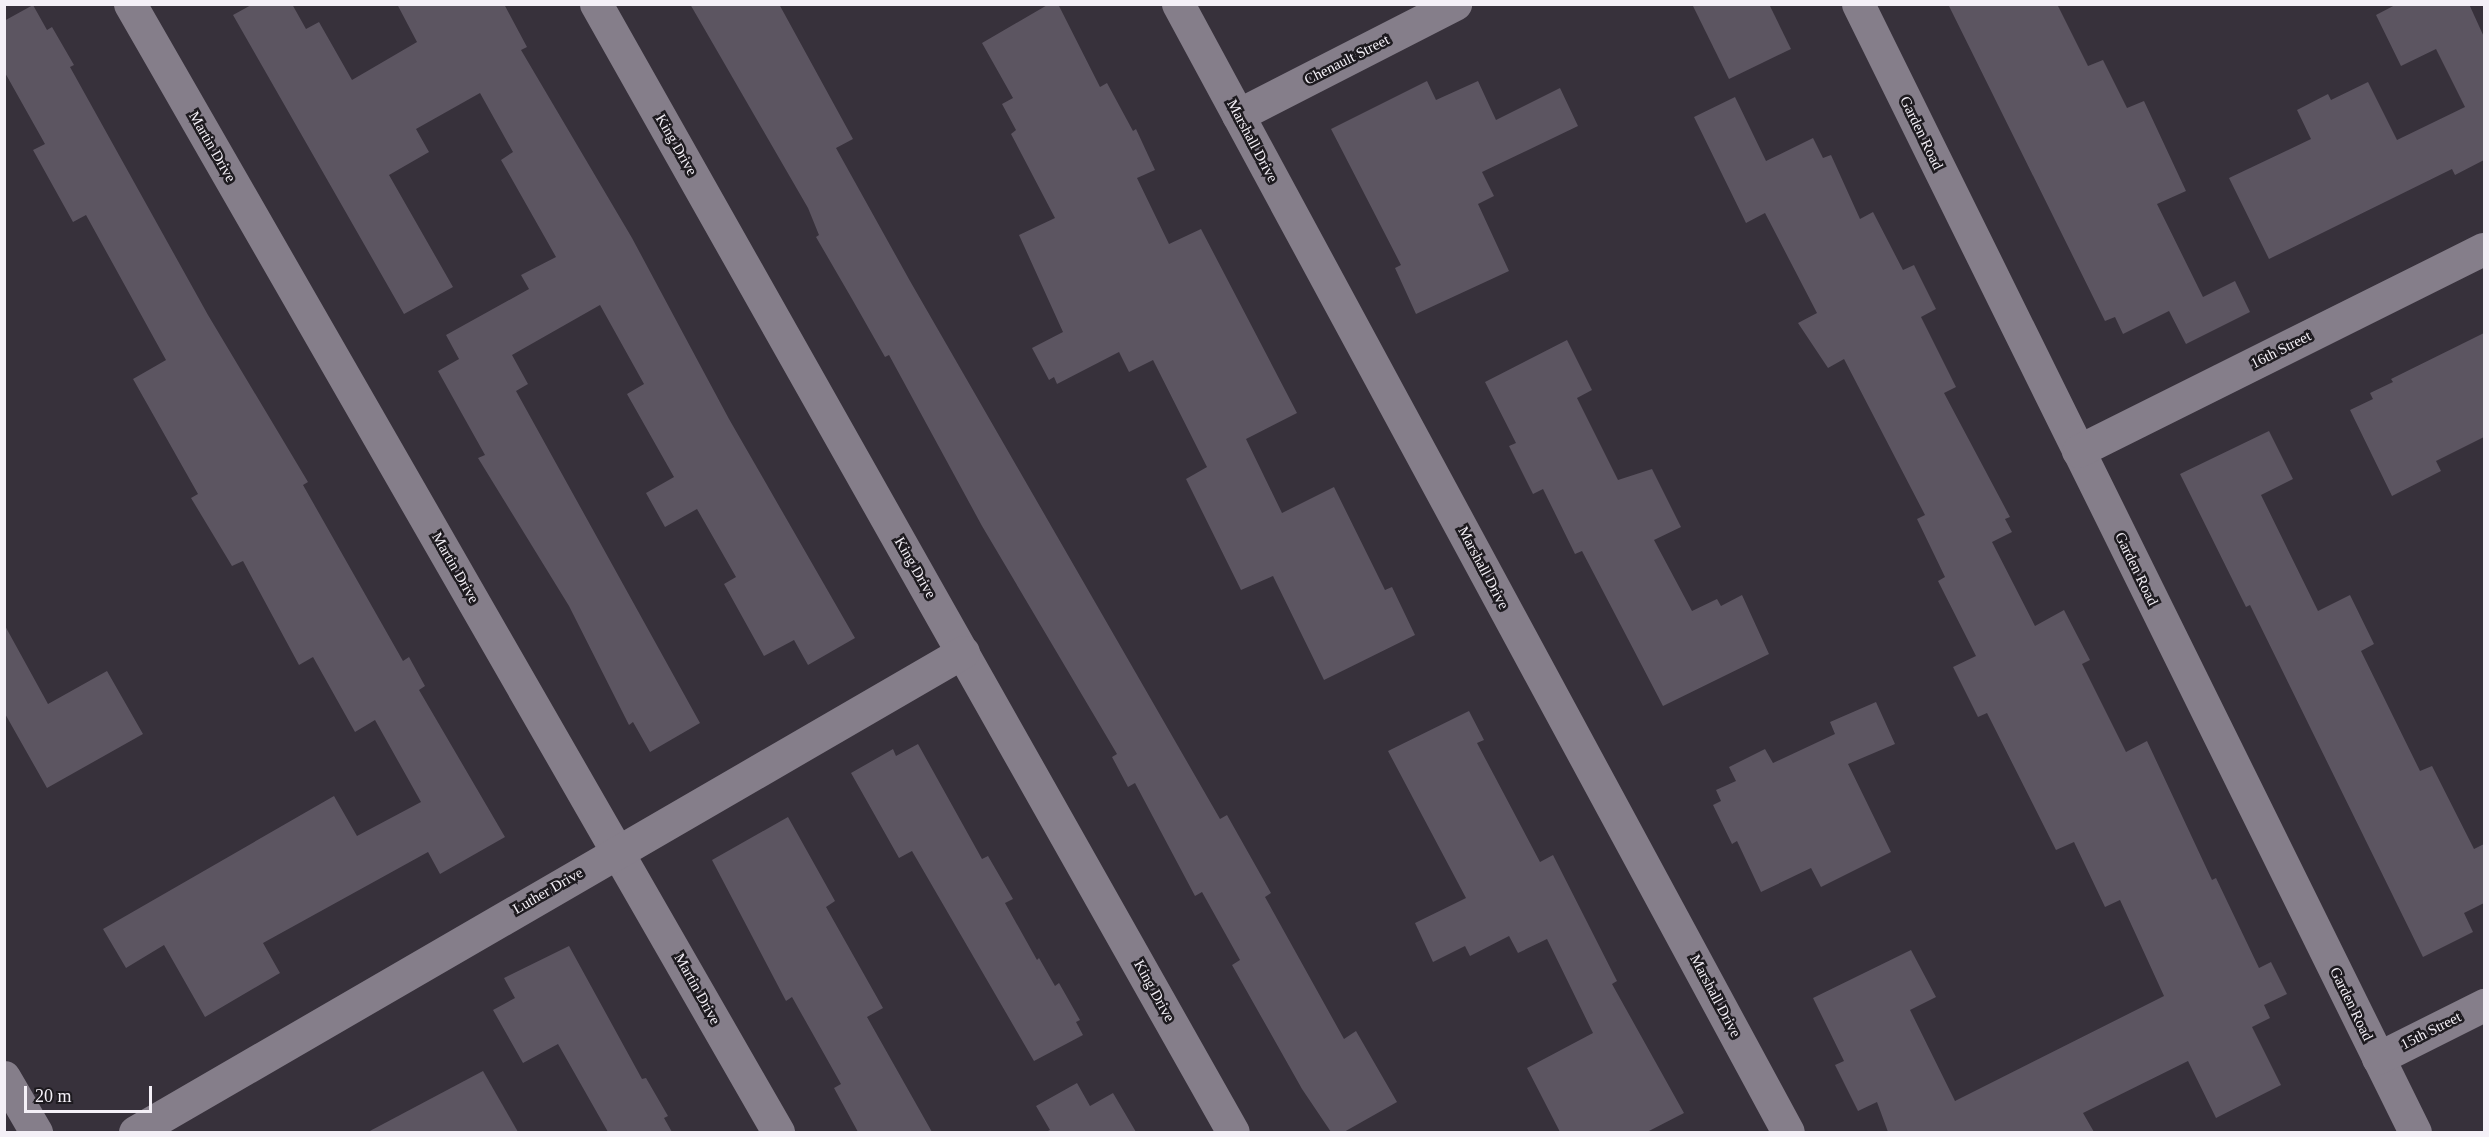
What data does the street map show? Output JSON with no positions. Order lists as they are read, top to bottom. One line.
{"streets":{"street":["Chenault Street","Garden Road","Marshall Drive","King Drive","Martin Drive","16th Street","Luther Drive","15th Street"]},"crossings":[["Chenault Street","Marshall Drive"],["Garden Road","16th Street"],["Garden Road","15th Street"],["King Drive","Luther Drive"],["Martin Drive","Luther Drive"]],"scale_bar":"20 m"}
